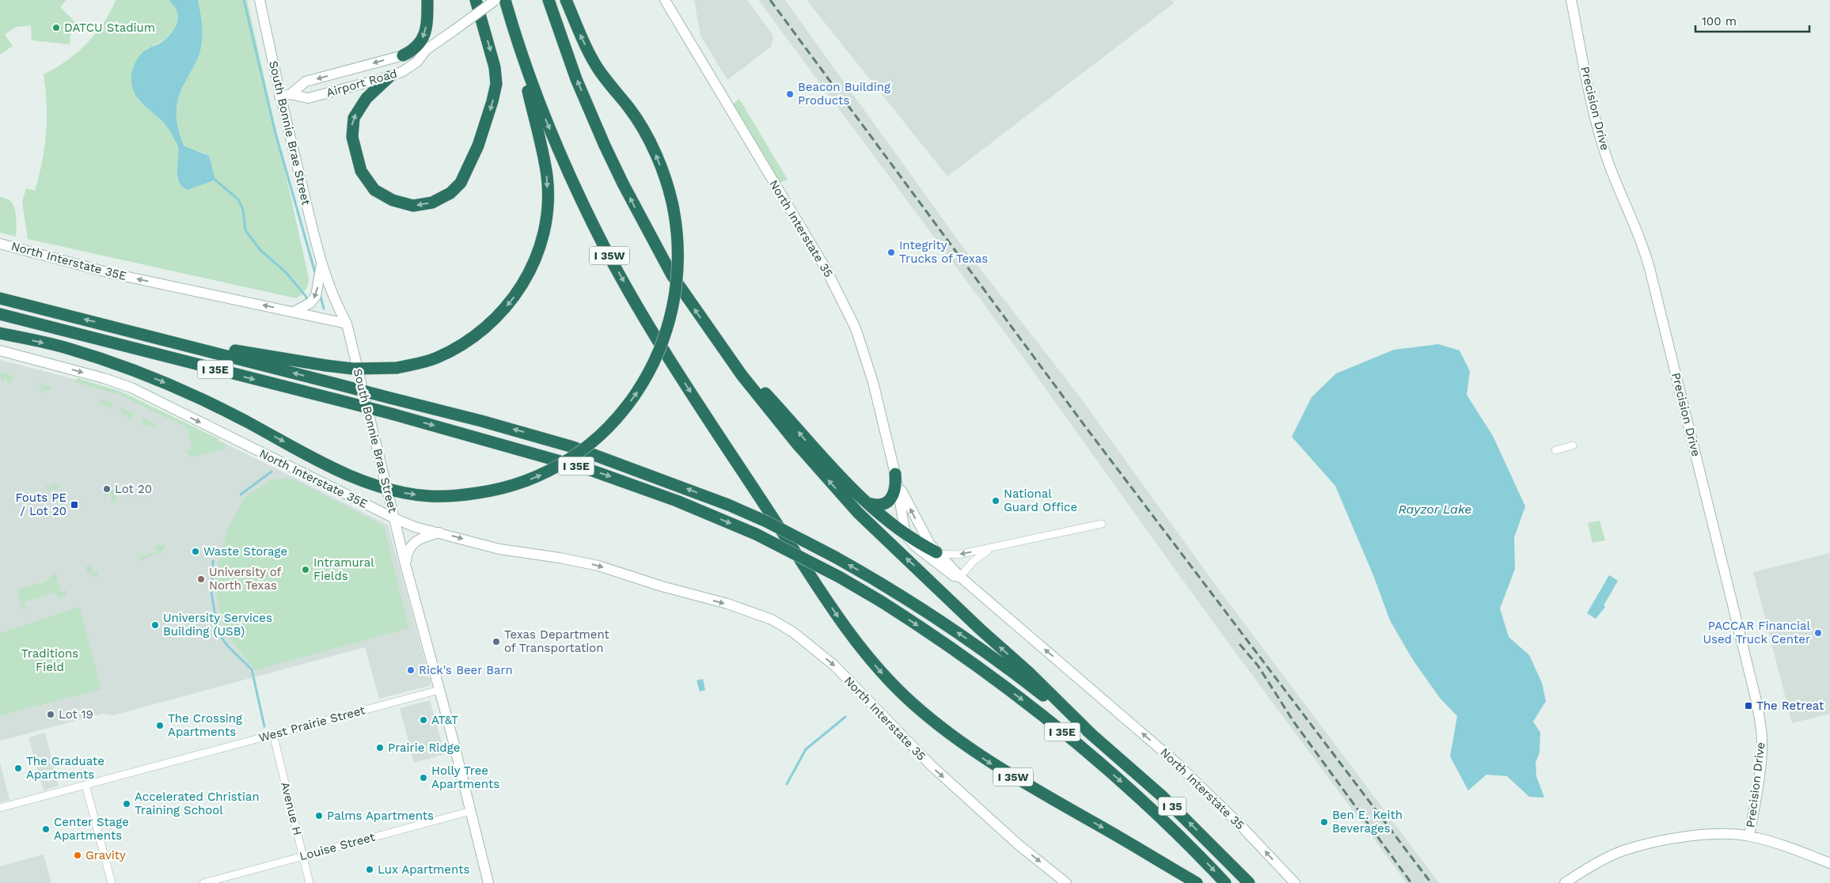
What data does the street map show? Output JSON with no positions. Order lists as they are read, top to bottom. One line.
{"streets":{"highway":["I 35W","I 35E","I 35"],"main road":["Airport Road","Precision Drive","South Bonnie Brae Street","North Interstate 35","North Interstate 35E"],"street":["West Prairie Street","Avenue H","Louise Street"]},"crossings":[["Airport Road","South Bonnie Brae Street"],["South Bonnie Brae Street","North Interstate 35E"],["South Bonnie Brae Street","West Prairie Street"],["South Bonnie Brae Street","Louise Street"],["North Interstate 35","North Interstate 35E"],["I 35E","I 35"],["West Prairie Street","Avenue H"],["Avenue H","Louise Street"]],"water":["Rayzor Lake"],"parks":["Traditions Field"],"places":{"other":["DATCU Stadium","Beacon Building Products","Integrity Trucks of Texas","Lot 20","National Guard Office","Waste Storage","Intramural Fields","University of North Texas","University Services Building (USB)","PACCAR Financial Used Truck Center","Texas Department of Transportation","Rick's Beer Barn","Lot 19","AT&T","The Crossing Apartments","Prairie Ridge","The Graduate Apartments","Holly Tree Apartments","Accelerated Christian Training School","Palms Apartments","Ben E. Keith Beverages","Center Stage Apartments","Gravity","Lux Apartments"],"transit":["Fouts PE / Lot 20","The Retreat"]},"scale_bar":"100 m"}
